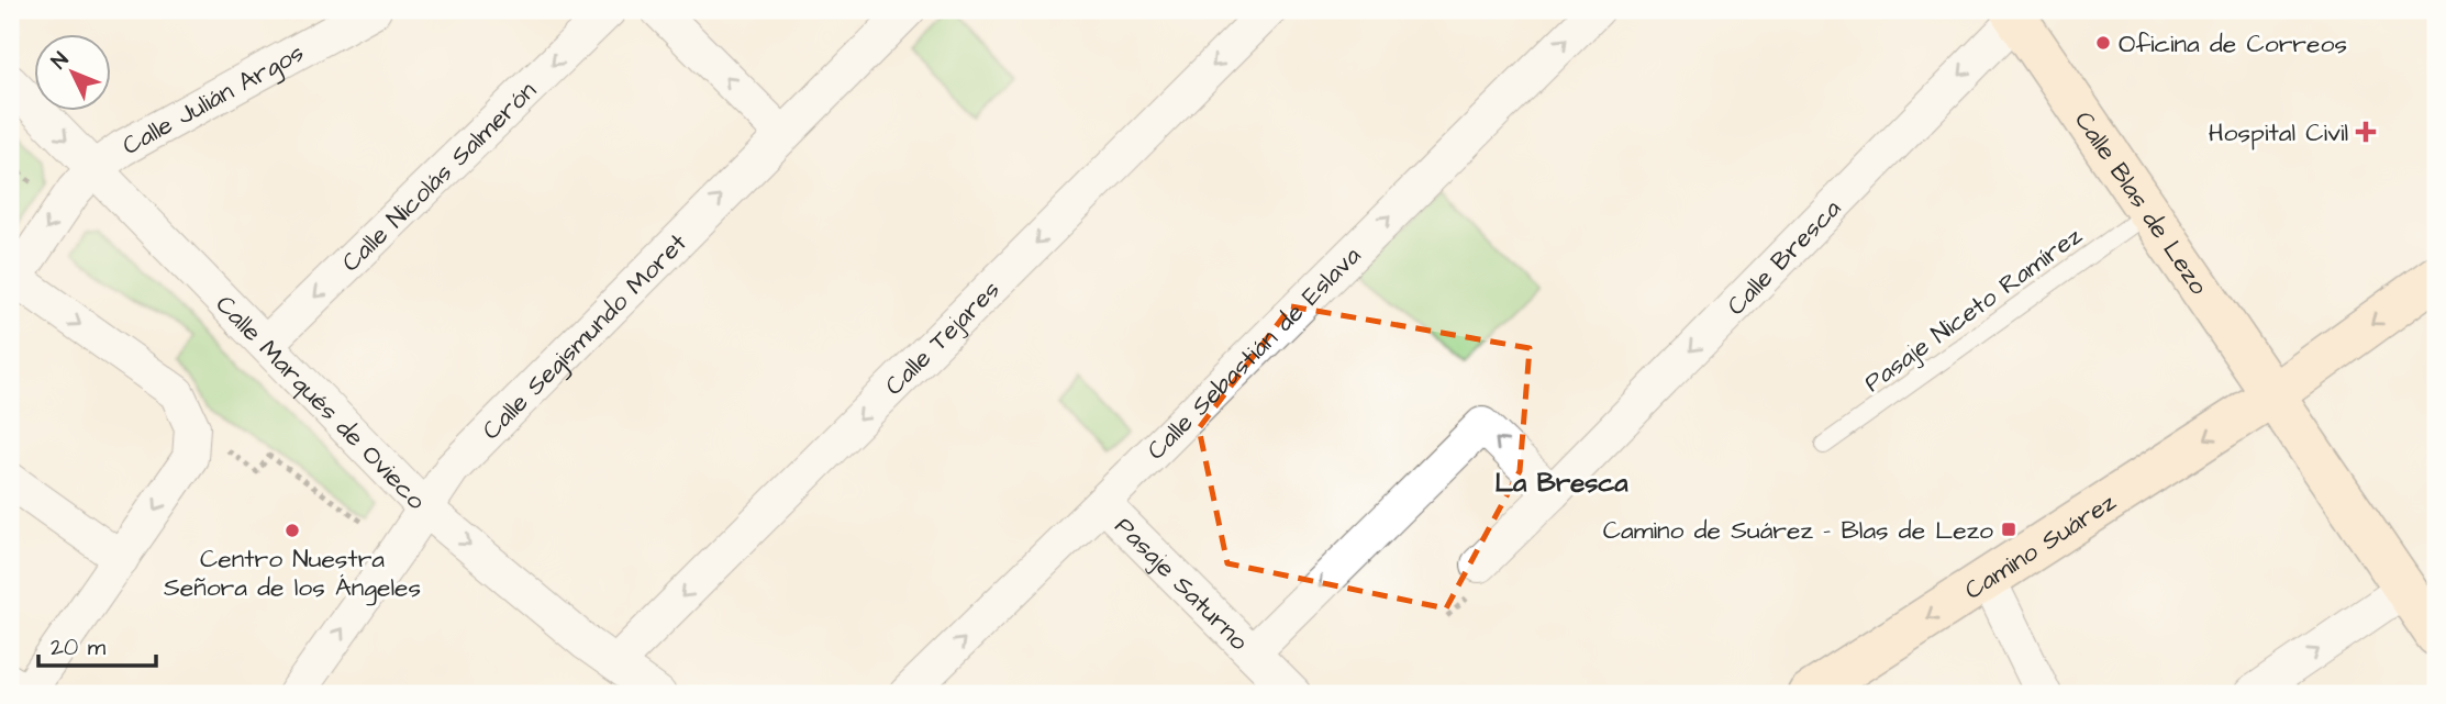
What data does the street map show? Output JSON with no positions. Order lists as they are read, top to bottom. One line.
{"streets":{"main road":["Calle Blas de Lezo","Camino Suárez"],"street":["Calle Julián Argos","Calle Nicolás Salmerón","Calle Bresca","Calle Segismundo Moret","Calle Tejares","Calle Sebastián de Eslava","Calle Marqués de Ovieco","Pasaje Saturno"],"lane":["Pasaje Niceto Ramírez"]},"crossings":[["Calle Julián Argos","Calle Marqués de Ovieco"],["Calle Nicolás Salmerón","Calle Marqués de Ovieco"],["Calle Blas de Lezo","Calle Bresca"],["Calle Blas de Lezo","Pasaje Niceto Ramírez"],["Calle Blas de Lezo","Camino Suárez"],["Calle Segismundo Moret","Calle Marqués de Ovieco"],["Calle Tejares","Calle Marqués de Ovieco"],["Calle Sebastián de Eslava","Pasaje Saturno"]],"one_way":["Calle Nicolás Salmerón","Calle Bresca","Calle Segismundo Moret","Calle Tejares","Calle Sebastián de Eslava","Calle Marqués de Ovieco","Camino Suárez"],"districts":["La Bresca"],"places":{"other":["Oficina de Correos","Centro Nuestra Señora de los Ángeles"],"health":["Hospital Civil"],"transit":["Camino de Suárez - Blas de Lezo"]},"scale_bar":"20 m","north":"top left"}
